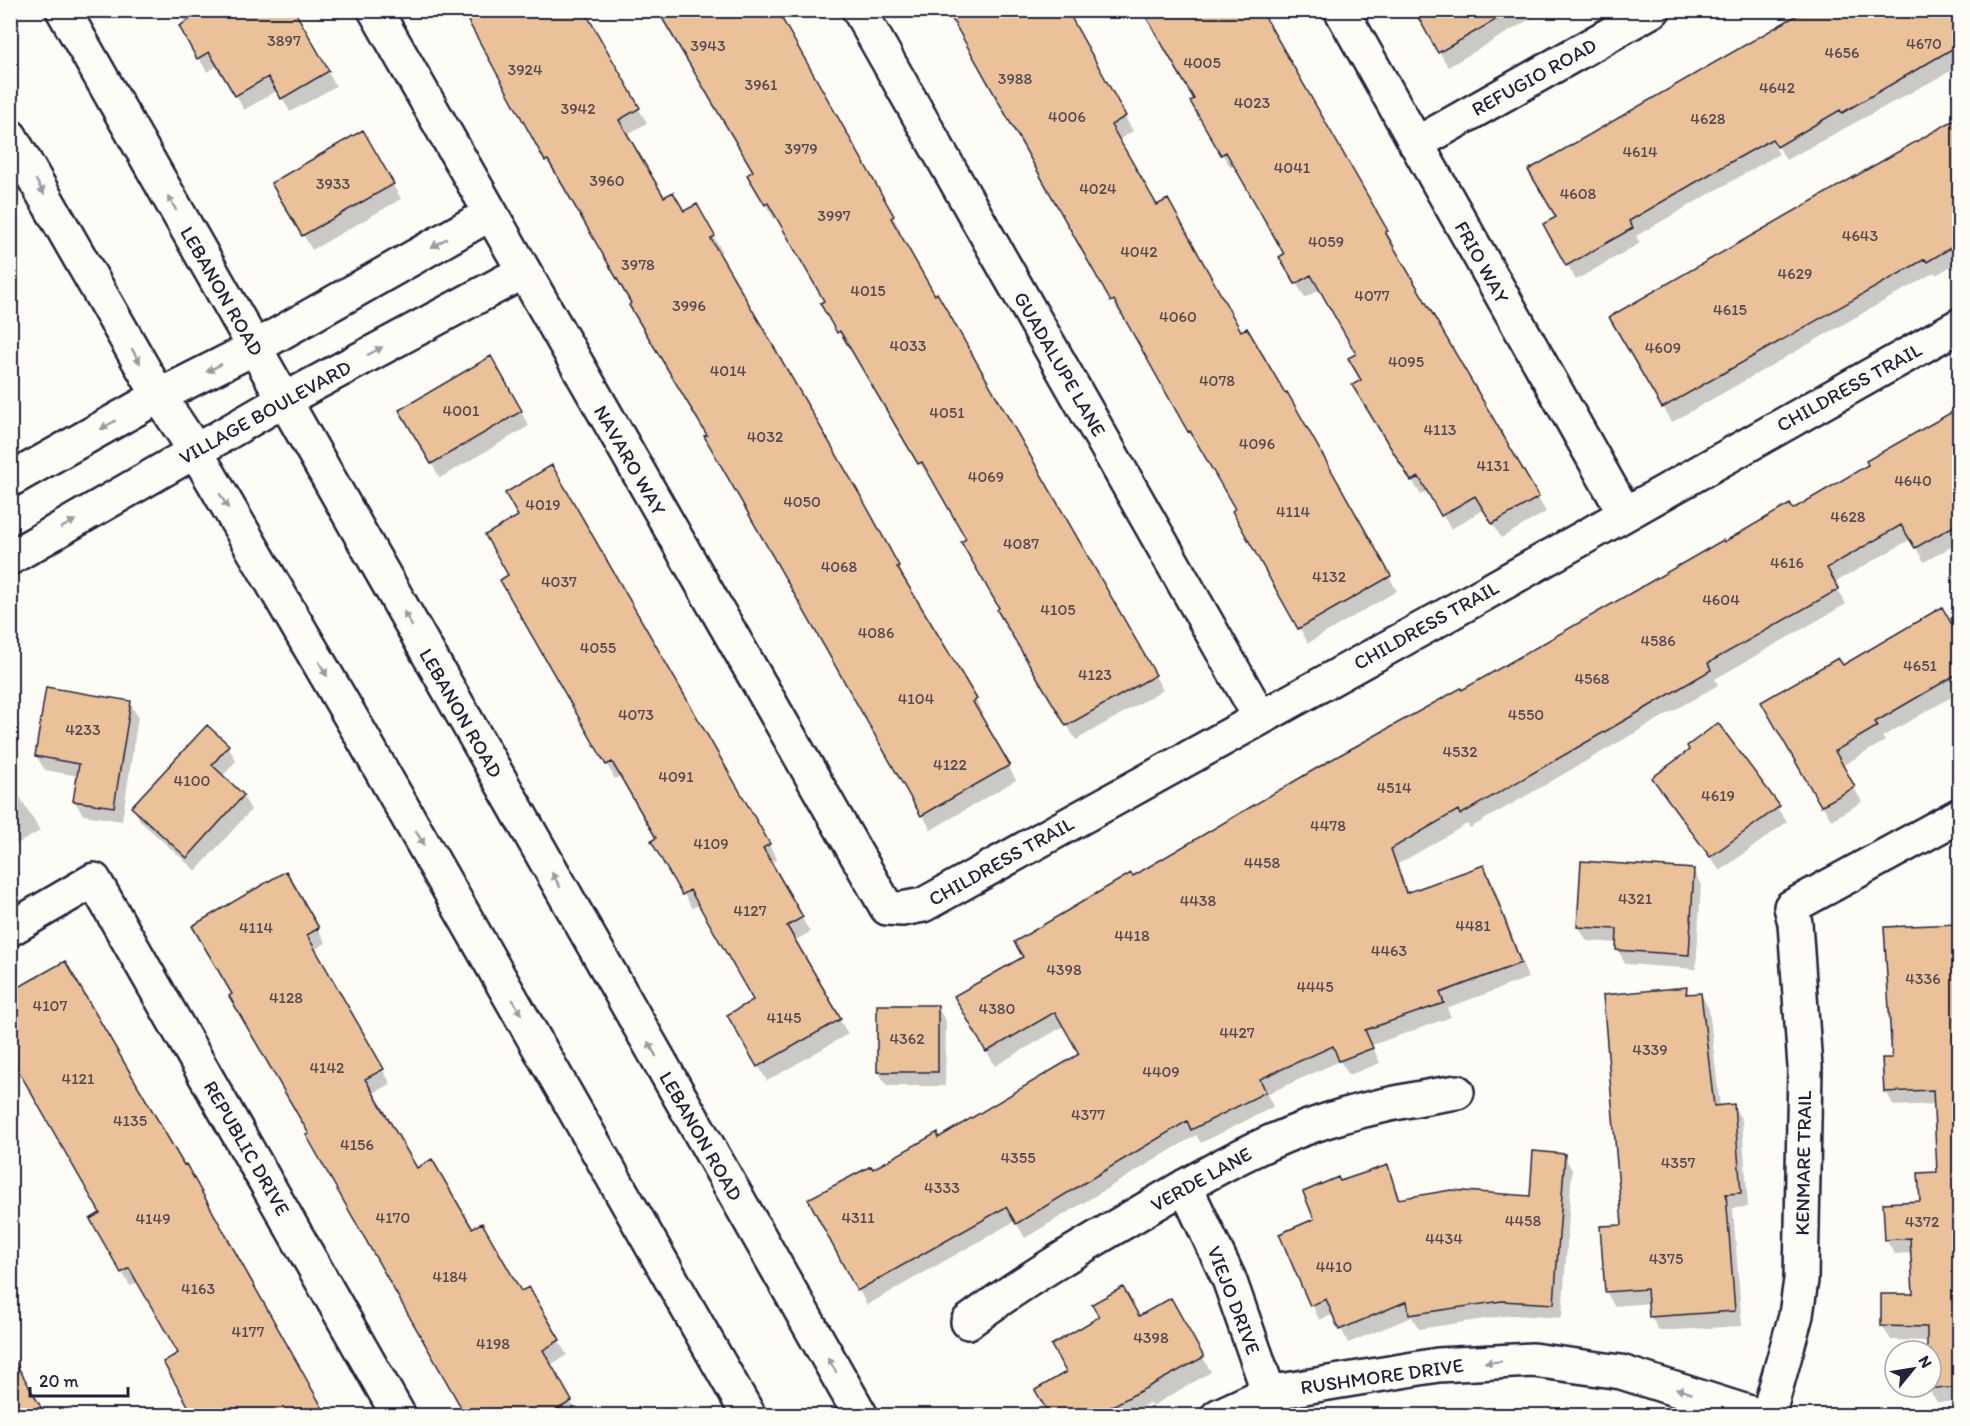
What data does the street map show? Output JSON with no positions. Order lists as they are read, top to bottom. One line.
{"streets":{"street":["REFUGIO ROAD","FRIO WAY","LEBANON ROAD","GUADALUPE LANE","CHILDRESS TRAIL","VILLAGE BOULEVARD","NAVARO WAY","REPUBLIC DRIVE","KENMARE TRAIL","VERDE LANE","VIEJO DRIVE","RUSHMORE DRIVE"]},"crossings":[["REFUGIO ROAD","FRIO WAY"],["FRIO WAY","CHILDRESS TRAIL"],["LEBANON ROAD","VILLAGE BOULEVARD"],["GUADALUPE LANE","CHILDRESS TRAIL"],["CHILDRESS TRAIL","NAVARO WAY"],["VILLAGE BOULEVARD","NAVARO WAY"],["VERDE LANE","VIEJO DRIVE"],["VIEJO DRIVE","RUSHMORE DRIVE"]],"one_way":["RUSHMORE DRIVE"],"house_numbers":["3897","4670","3943","4656","4005","3924","3988","3961","4642","4023","3942","4006","4628","3979","4614","4041","3960","3933","4024","4608","3997","4643","4059","4042","3978","4629","4015","4077","3996","4615","4060","4033","4609","4095","4014","4078","4001","4051","4113","4032","4096","4131","4069","4640","4050","4019","4114","4628","4087","4616","4068","4132","4037","4604","4105","4086","4586","4055","4651","4123","4568","4104","4073","4550","4233","4532","4122","4091","4100","4514","4619","4478","4109","4458","4321","4438","4127","4481","4114","4418","4463","4398","4336","4445","4128","4107","4380","4145","4427","4362","4339","4142","4409","4121","4377","4135","4156","4355","4357","4333","4170","4311","4149","4458","4372","4434","4375","4410","4184","4163","4177","4398","4198"],"scale_bar":"20 m","north":"top right"}
